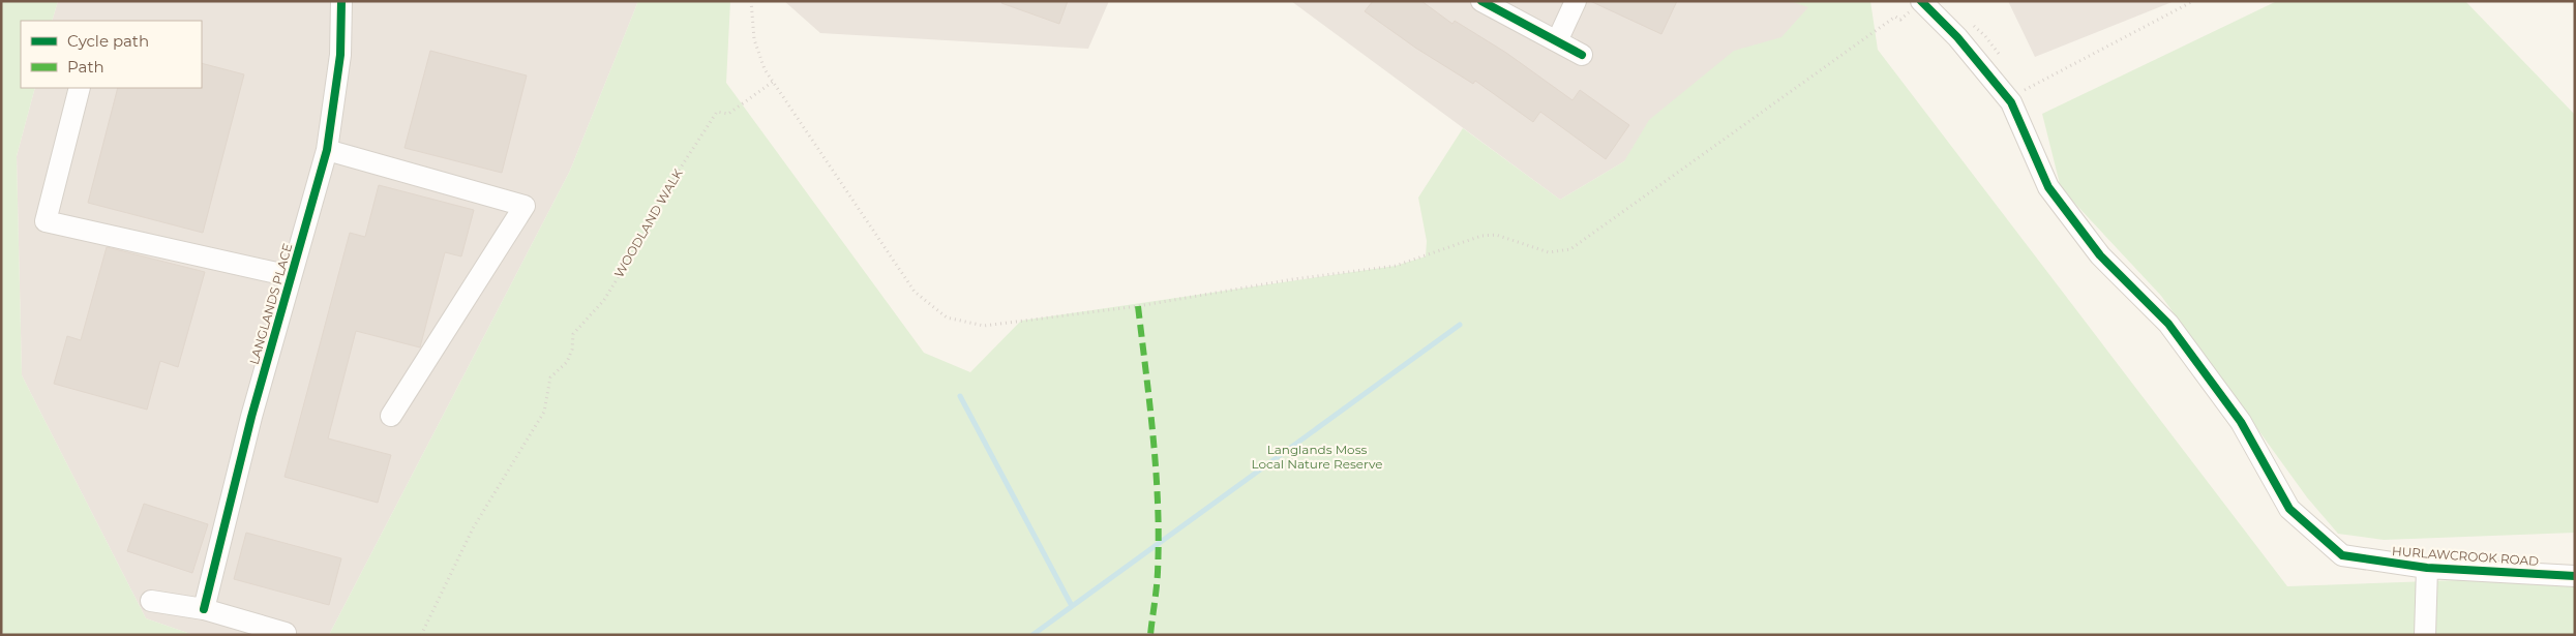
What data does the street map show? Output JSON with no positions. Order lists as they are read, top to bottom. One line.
{"streets":{"street":["LANGLANDS PLACE","HURLAWCROOK ROAD"],"path":["WOODLAND WALK"]},"parks":["Langlands Moss Local Nature Reserve"],"legend":["Cycle path","Path"]}
